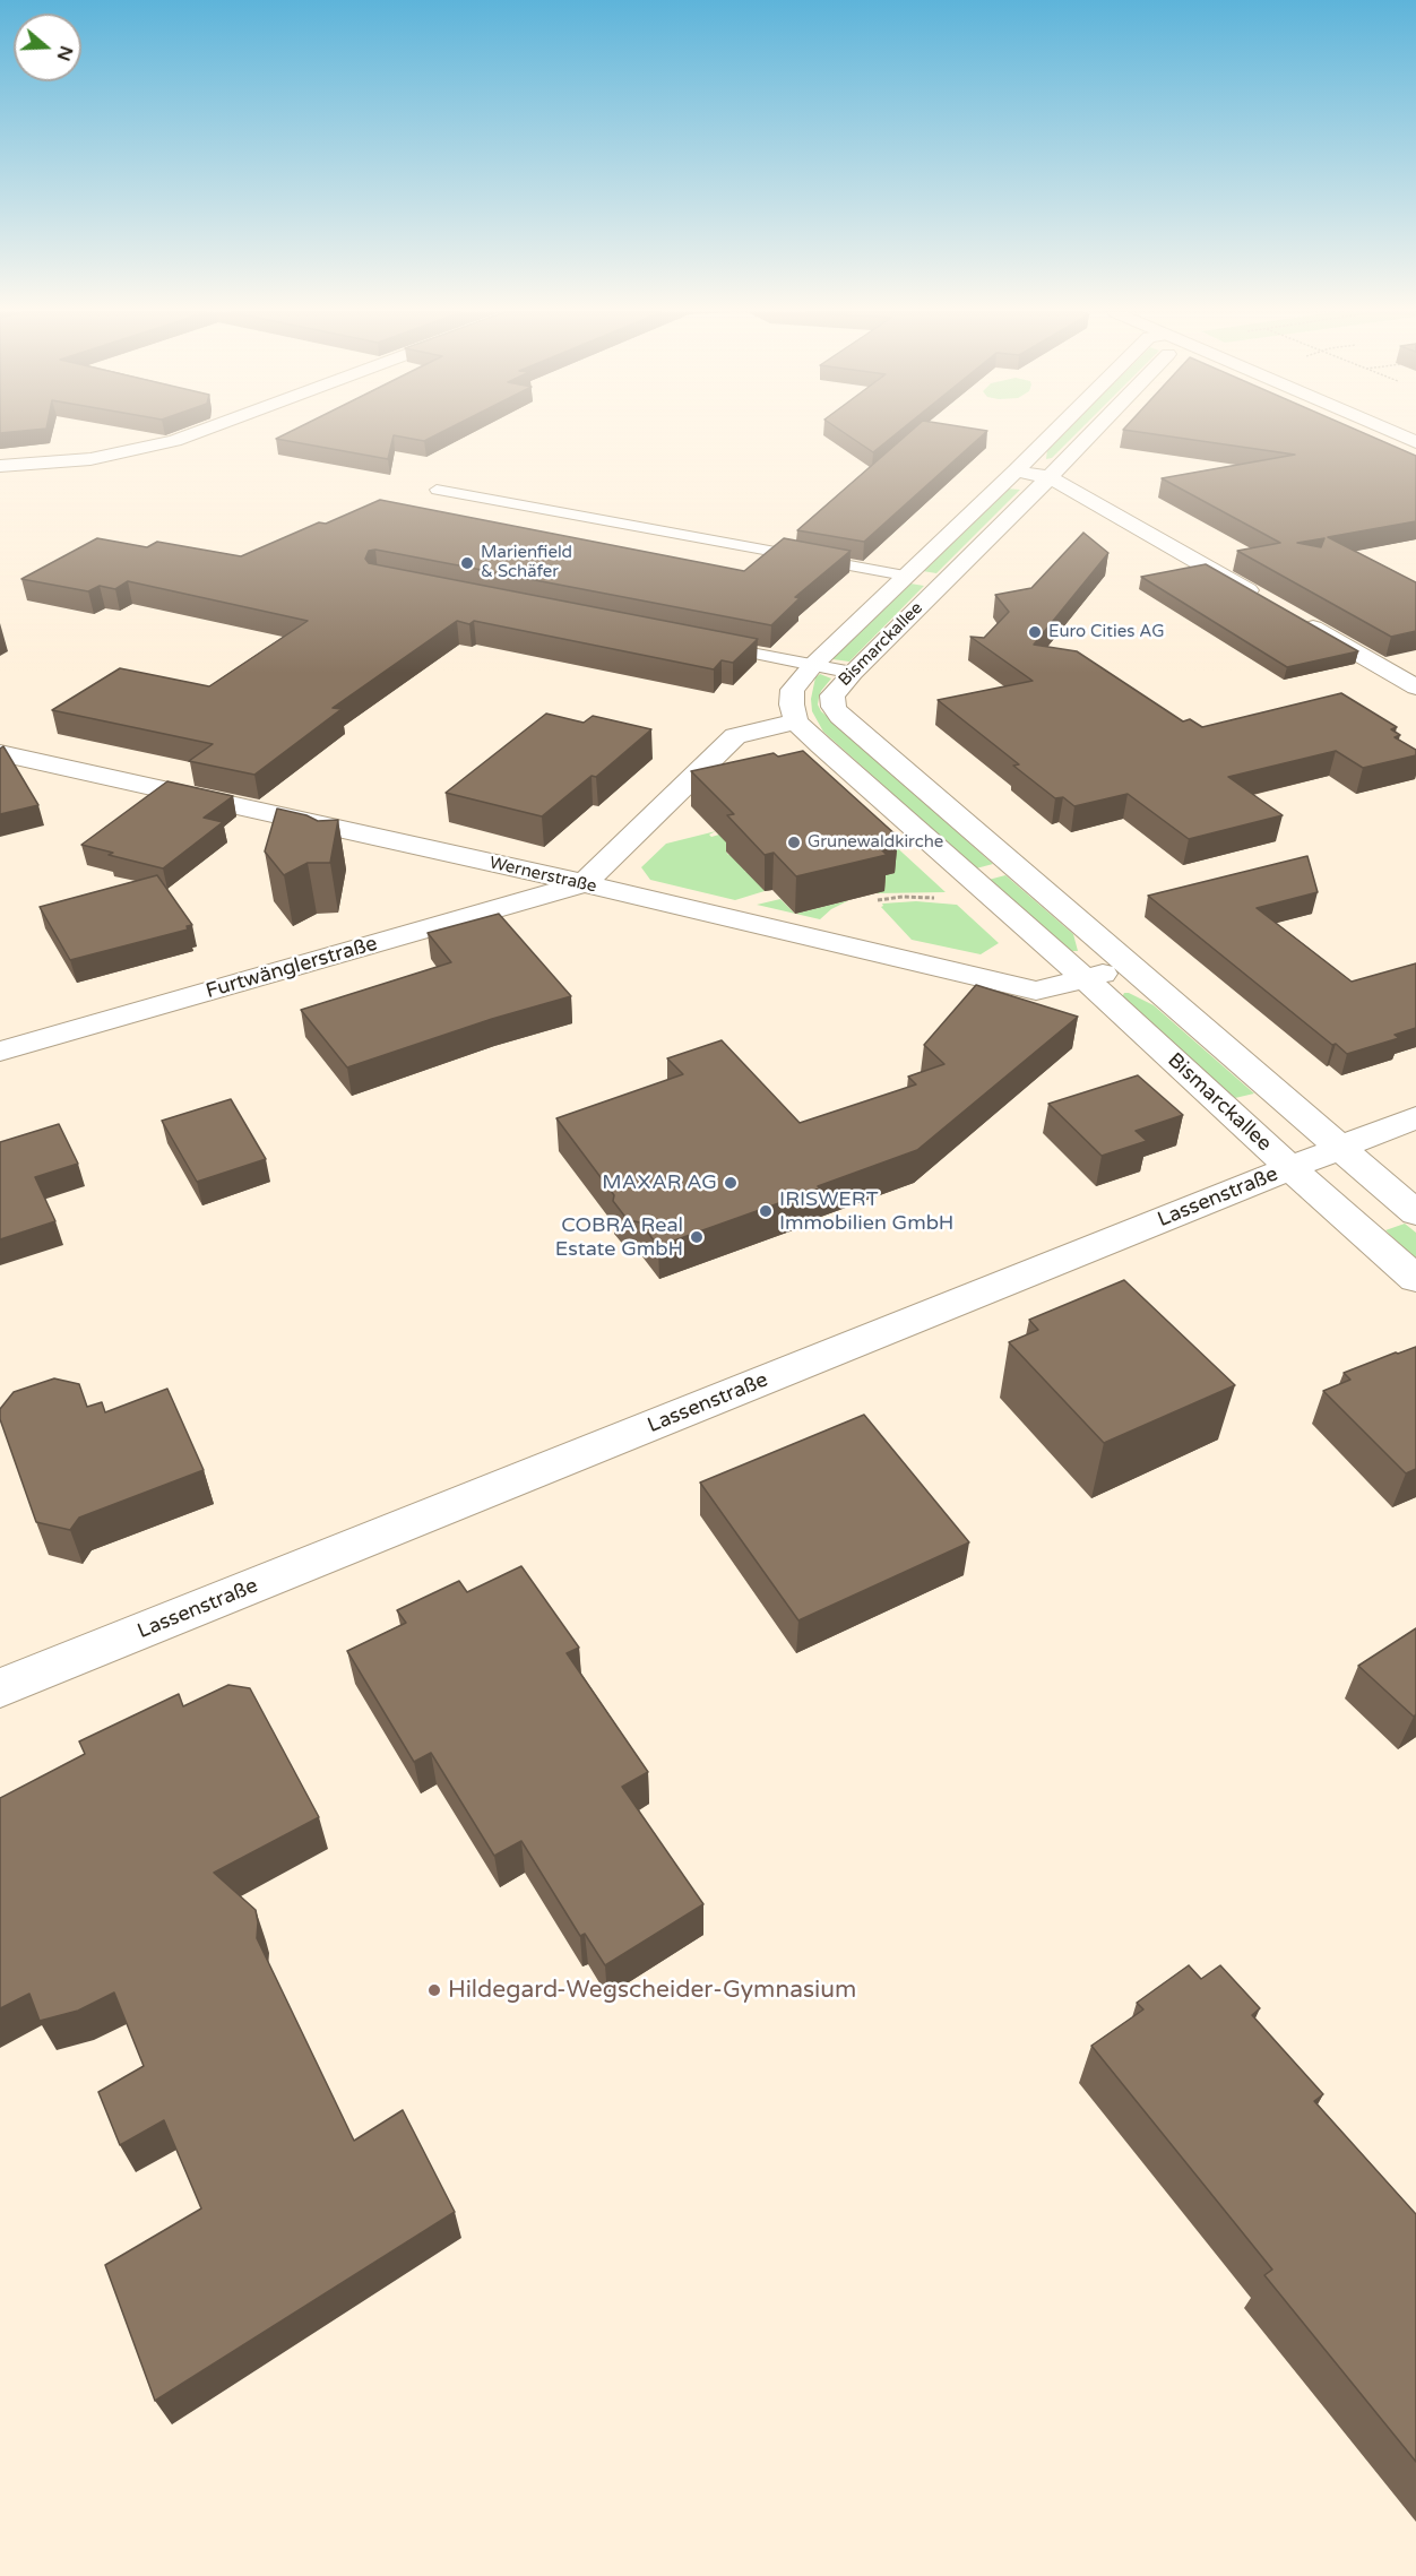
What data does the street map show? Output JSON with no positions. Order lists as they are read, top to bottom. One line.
{"streets":{"street":["Bismarckallee","Wernerstraße","Furtwänglerstraße","Lassenstraße"]},"crossings":[["Bismarckallee","Wernerstraße"],["Bismarckallee","Lassenstraße"],["Wernerstraße","Furtwänglerstraße"]],"places":["Marienfield & Schäfer","Euro Cities AG","Grunewaldkirche","MAXAR AG","IRISWERT Immobilien GmbH","COBRA Real Estate GmbH","Hildegard-Wegscheider-Gymnasium"],"north":"right"}
